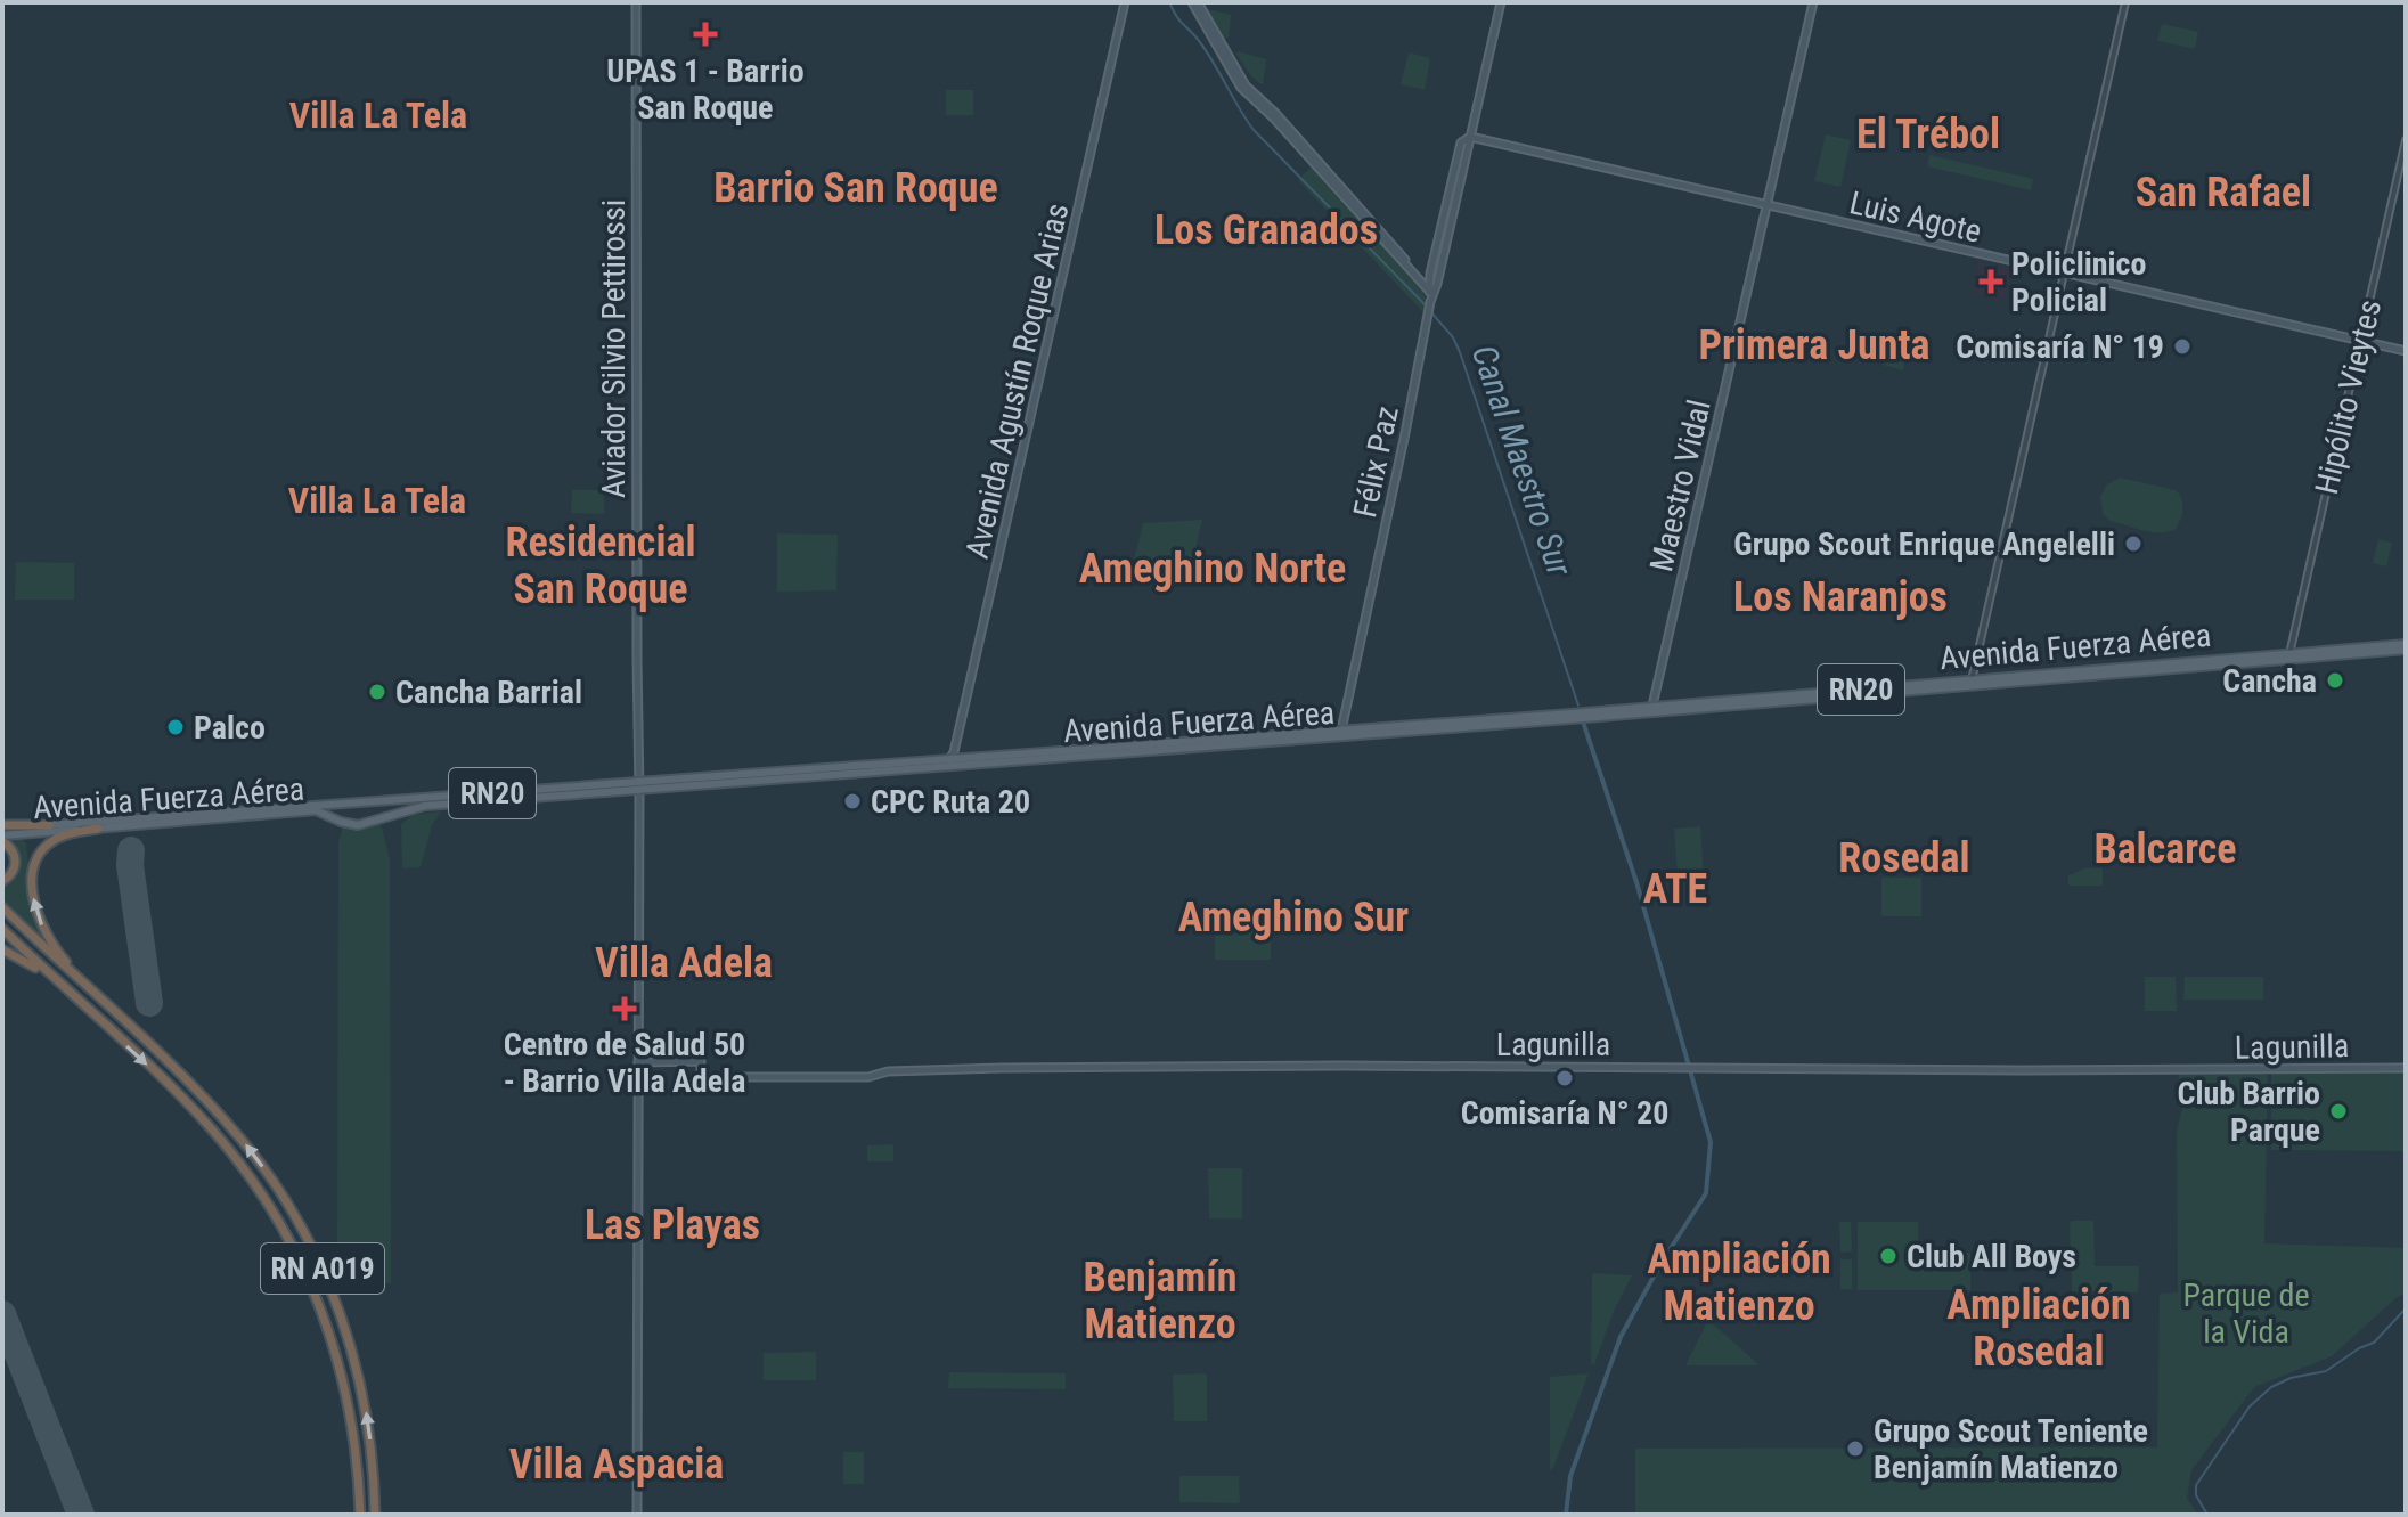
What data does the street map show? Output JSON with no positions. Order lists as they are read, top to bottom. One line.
{"streets":{"highway":["RN A019"],"main road":["Luis Agote","Aviador Silvio Pettirossi","Avenida Agustín Roque Arias","Félix Paz","Maestro Vidal","Avenida Fuerza Aérea","RN20","Lagunilla"],"street":["Hipólito Vieytes"]},"crossings":[["Luis Agote","Hipólito Vieytes"],["Luis Agote","Félix Paz"],["Luis Agote","Maestro Vidal"],["Aviador Silvio Pettirossi","Avenida Fuerza Aérea"],["Aviador Silvio Pettirossi","Lagunilla"],["Avenida Agustín Roque Arias","Avenida Fuerza Aérea"],["Hipólito Vieytes","Avenida Fuerza Aérea"],["Félix Paz","Avenida Fuerza Aérea"],["Maestro Vidal","Avenida Fuerza Aérea"]],"districts":["Villa La Tela","El Trébol","Barrio San Roque","San Rafael","Los Granados","Primera Junta","Villa La Tela","Residencial San Roque","Ameghino Norte","Los Naranjos","Balcarce","Rosedal","ATE","Ameghino Sur","Villa Adela","Las Playas","Ampliación Matienzo","Benjamín Matienzo","Ampliación Rosedal","Villa Aspacia"],"water":["Canal Maestro Sur"],"parks":["Parque de la Vida"],"places":{"health":["UPAS 1 - Barrio San Roque","Policlinico Policial","Centro de Salud 50 - Barrio Villa Adela"],"other":["Comisaría N° 19","Grupo Scout Enrique Angelelli","Cancha","Cancha Barrial","Palco","CPC Ruta 20","Comisaría N° 20","Club Barrio Parque","Club All Boys","Grupo Scout Teniente Benjamín Matienzo"]}}
